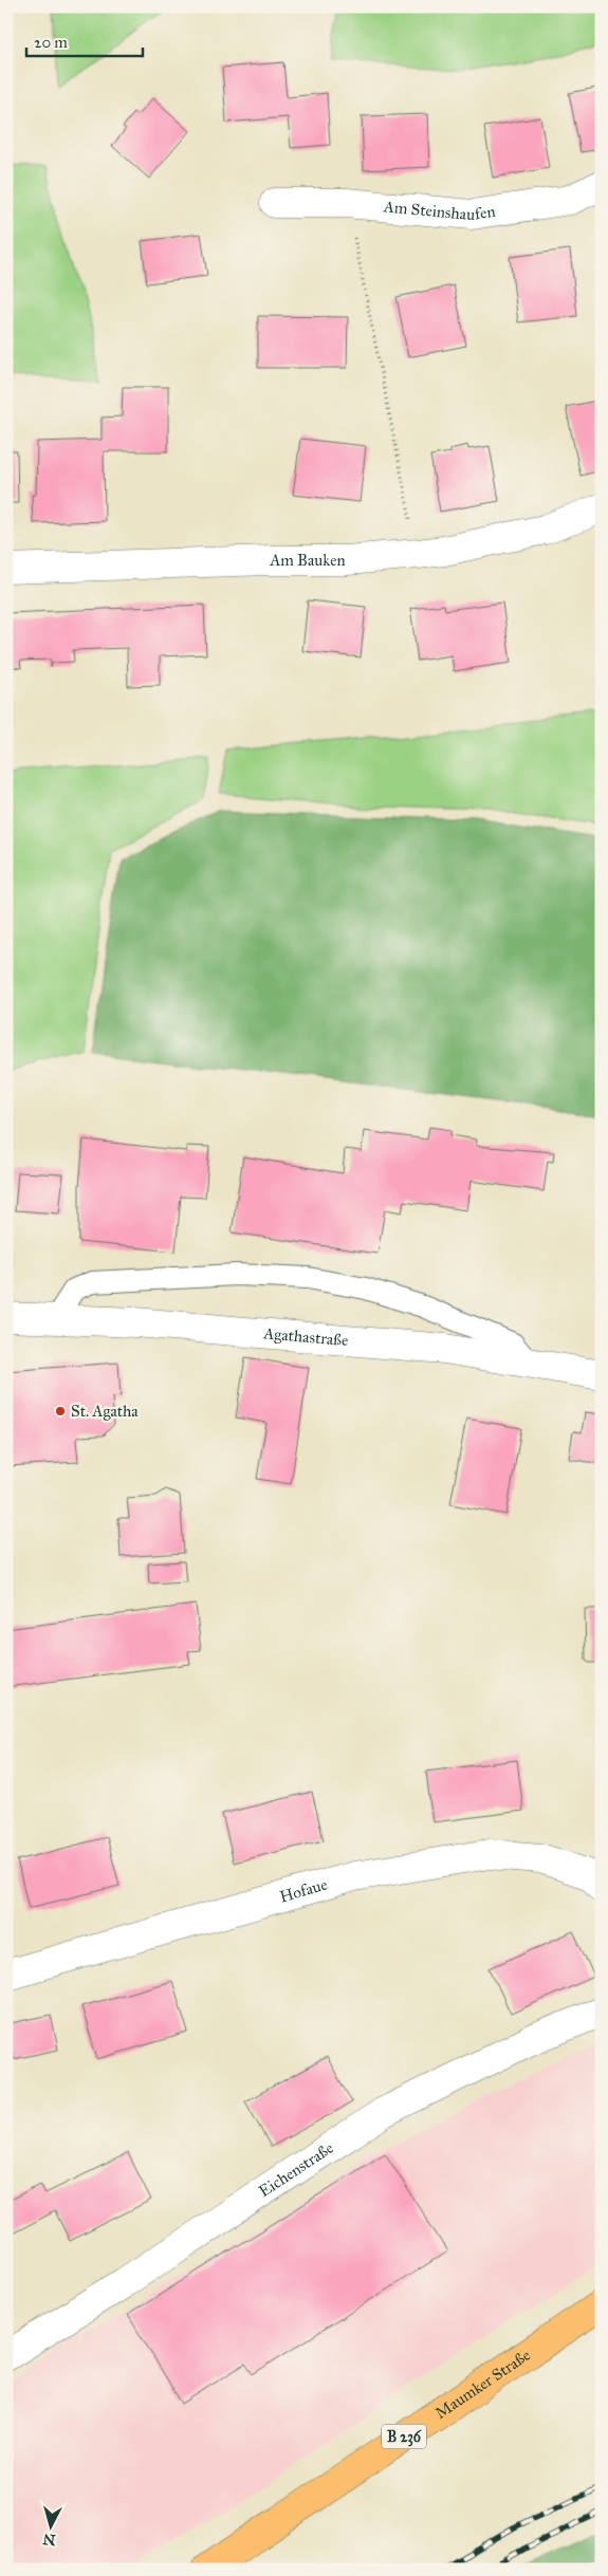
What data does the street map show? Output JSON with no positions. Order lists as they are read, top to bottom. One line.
{"streets":{"main road":["Maumker Straße","B 236"],"street":["Am Steinshaufen","Am Bauken","Agathastraße","Hofaue","Eichenstraße"]},"places":["St. Agatha"],"scale_bar":"20 m","north":"bottom"}
